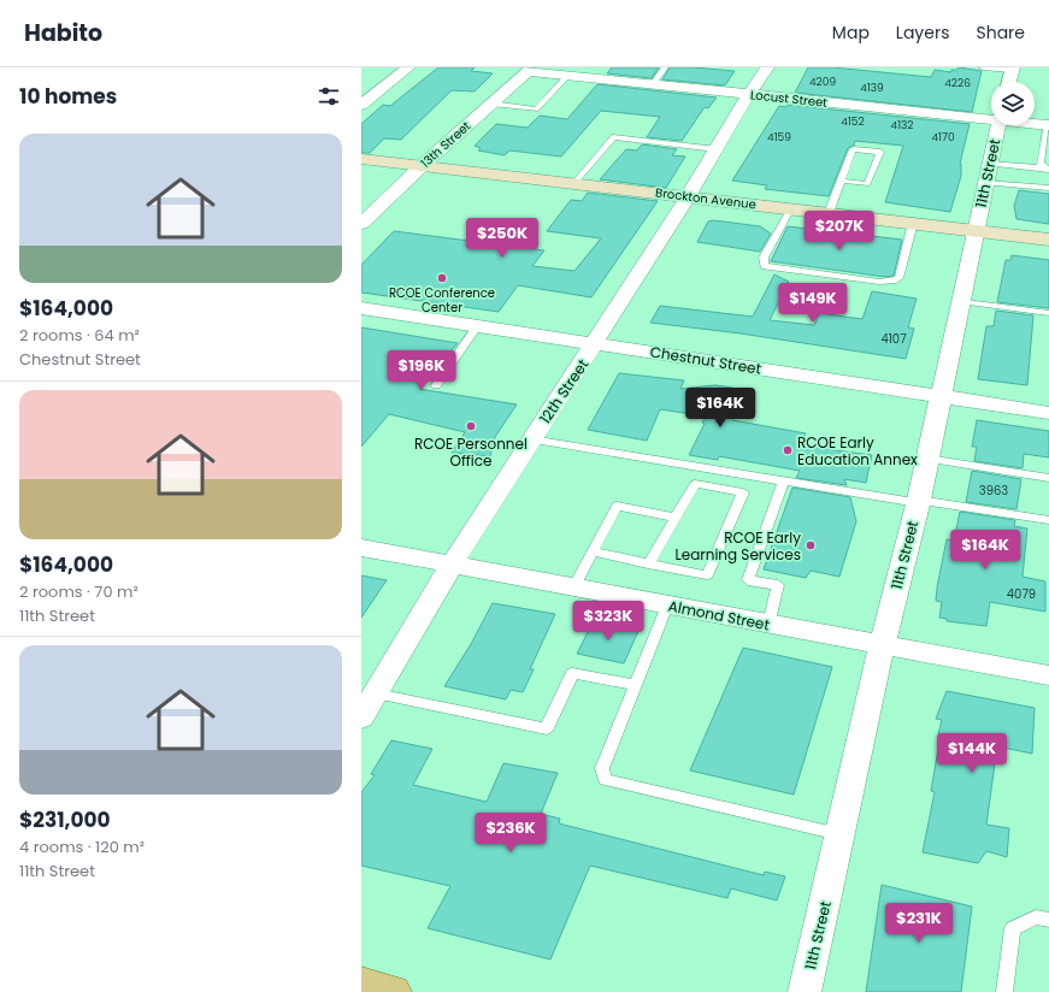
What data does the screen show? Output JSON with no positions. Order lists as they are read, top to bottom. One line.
{"streets":{"main road":["Brockton Avenue"],"street":["Locust Street","13th Street","11th Street","Chestnut Street","12th Street","Almond Street"]},"crossings":[["Locust Street","13th Street"],["Locust Street","12th Street"],["13th Street","Brockton Avenue"],["11th Street","Brockton Avenue"],["11th Street","Chestnut Street"],["11th Street","Almond Street"],["Brockton Avenue","12th Street"],["Chestnut Street","12th Street"],["12th Street","Almond Street"]],"places":["RCOE Conference Center","RCOE Personnel Office","RCOE Early Education Annex","RCOE Early Learning Services"],"house_numbers":["4209","4226","4139","4152","4132","4159","4170","4107","3963","4079"],"page":{"header":"Habito","nav":["Map","Layers","Share"],"heading":"10 homes","list":[{"name":"$164,000","note":"2 rooms · 64 m² · Chestnut Street"},{"name":"$164,000","note":"2 rooms · 70 m² · 11th Street"},{"name":"$231,000","note":"4 rooms · 120 m² · 11th Street"}],"price":["$207K","$250K","$149K","$196K","$164K","$164K","$323K","$144K","$236K","$231K"]}}
